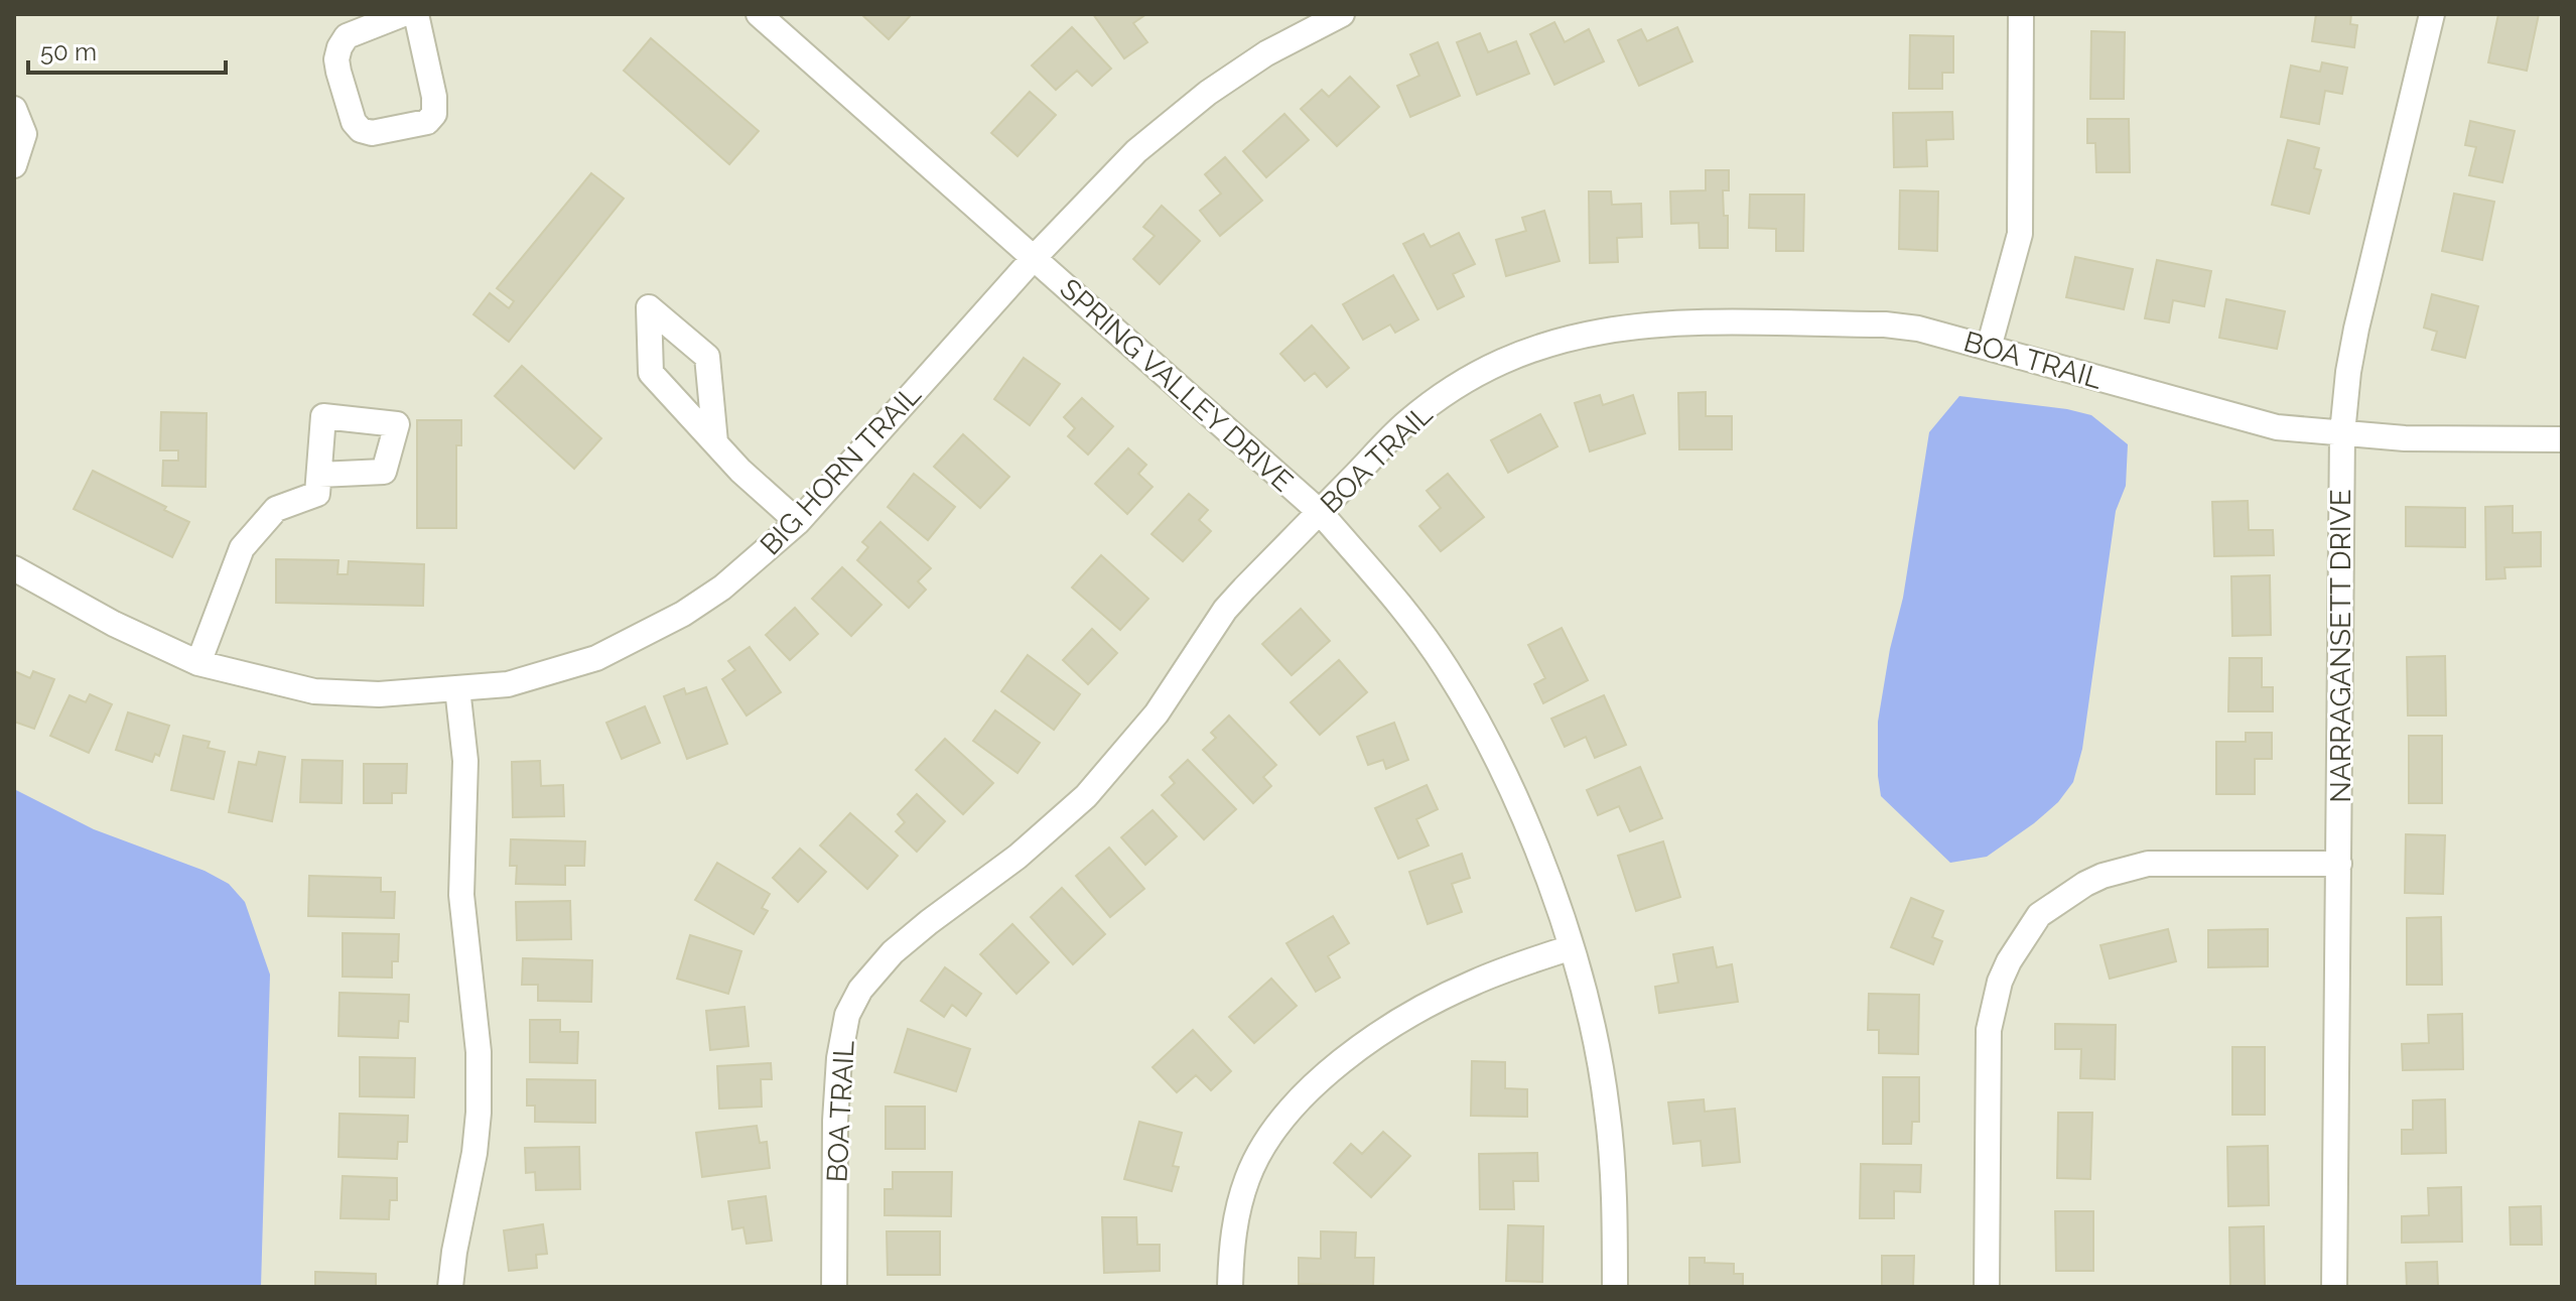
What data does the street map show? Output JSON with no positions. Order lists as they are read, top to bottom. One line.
{"streets":{"street":["BOA TRAIL","SPRING VALLEY DRIVE","BIG HORN TRAIL","NARRAGANSETT DRIVE"]},"crossings":[["BOA TRAIL","SPRING VALLEY DRIVE"],["BOA TRAIL","NARRAGANSETT DRIVE"],["SPRING VALLEY DRIVE","BIG HORN TRAIL"]],"scale_bar":"50 m"}
